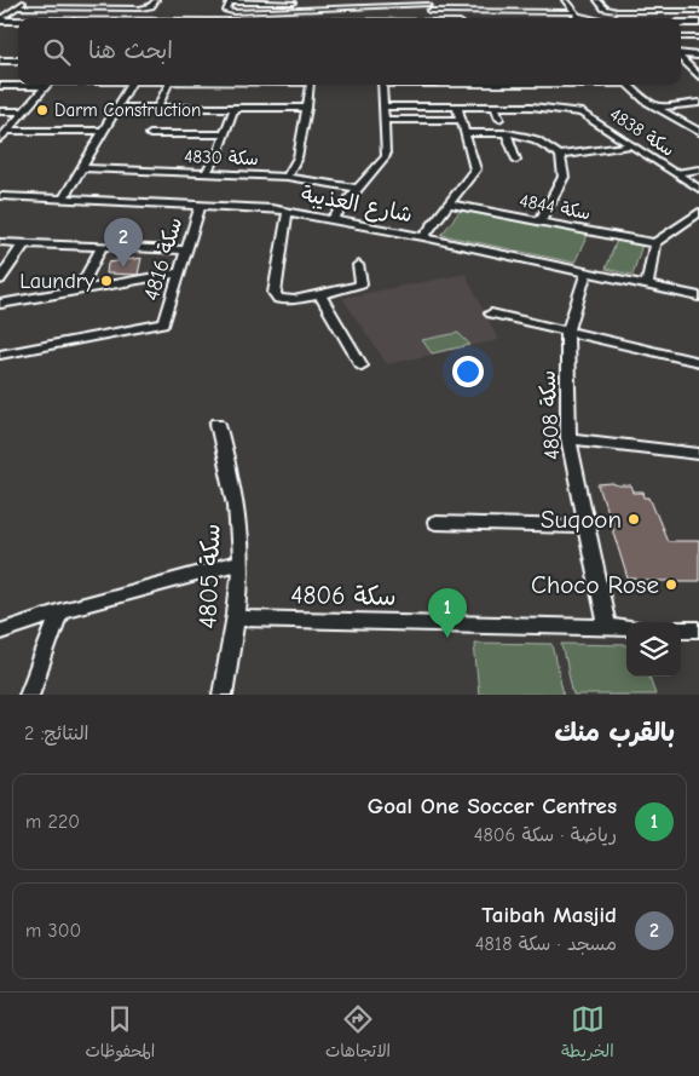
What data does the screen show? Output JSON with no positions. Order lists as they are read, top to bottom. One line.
{"streets":{"street":["سكة 4838","سكة 4830","شارع العذيبة","سكة 4844","سكة 4816","سكة 4808","سكة 4805","سكة 4806"]},"crossings":[["شارع العذيبة","سكة 4816"],["شارع العذيبة","سكة 4808"],["سكة 4808","سكة 4806"],["سكة 4805","سكة 4806"]],"places":["Darm Construction","Laundry","Suqoon","Choco Rose"],"page":{"search":"ابحث هنا","pins":["2","1"],"heading":["بالقرب منك","النتائج: 2"],"list":[{"mark":"1","name":"Goal One Soccer Centres","note":"رياضة · سكة 4806","value":"220 m"},{"mark":"2","name":"Taibah Masjid","note":"مسجد · سكة 4818","value":"300 m"}],"nav":["الخريطة","الاتجاهات","المحفوظات"]}}
